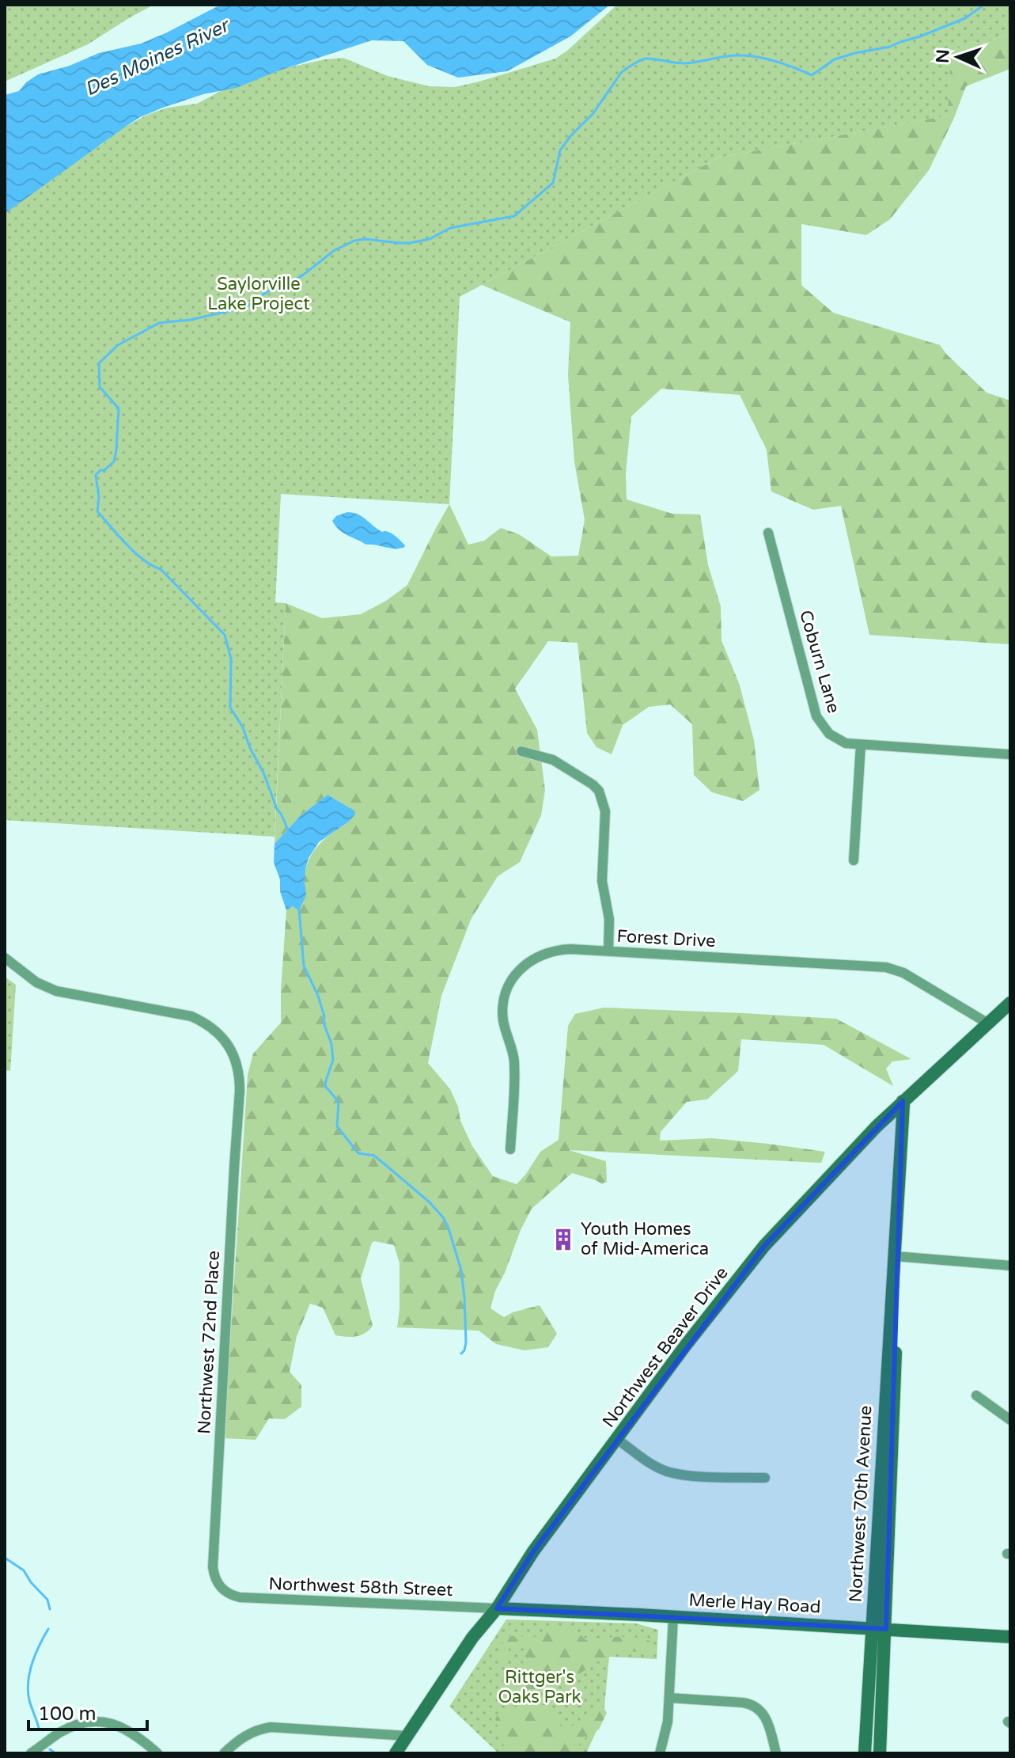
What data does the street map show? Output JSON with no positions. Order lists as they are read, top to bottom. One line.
{"streets":{"main road":["Northwest Beaver Drive","Northwest 70th Avenue","Merle Hay Road"],"street":["Coburn Lane","Forest Drive","Northwest 72nd Place","Northwest 58th Street"]},"crossings":[["Forest Drive","Northwest Beaver Drive"],["Northwest 72nd Place","Northwest 58th Street"],["Northwest Beaver Drive","Northwest 70th Avenue"],["Northwest Beaver Drive","Northwest 58th Street"],["Northwest Beaver Drive","Merle Hay Road"],["Northwest 70th Avenue","Merle Hay Road"],["Northwest 58th Street","Merle Hay Road"]],"water":["Des Moines River"],"parks":["Saylorville Lake Project","Rittger's Oaks Park"],"places":{"building":["Youth Homes of Mid-America"]},"scale_bar":"100 m","north":"left"}
